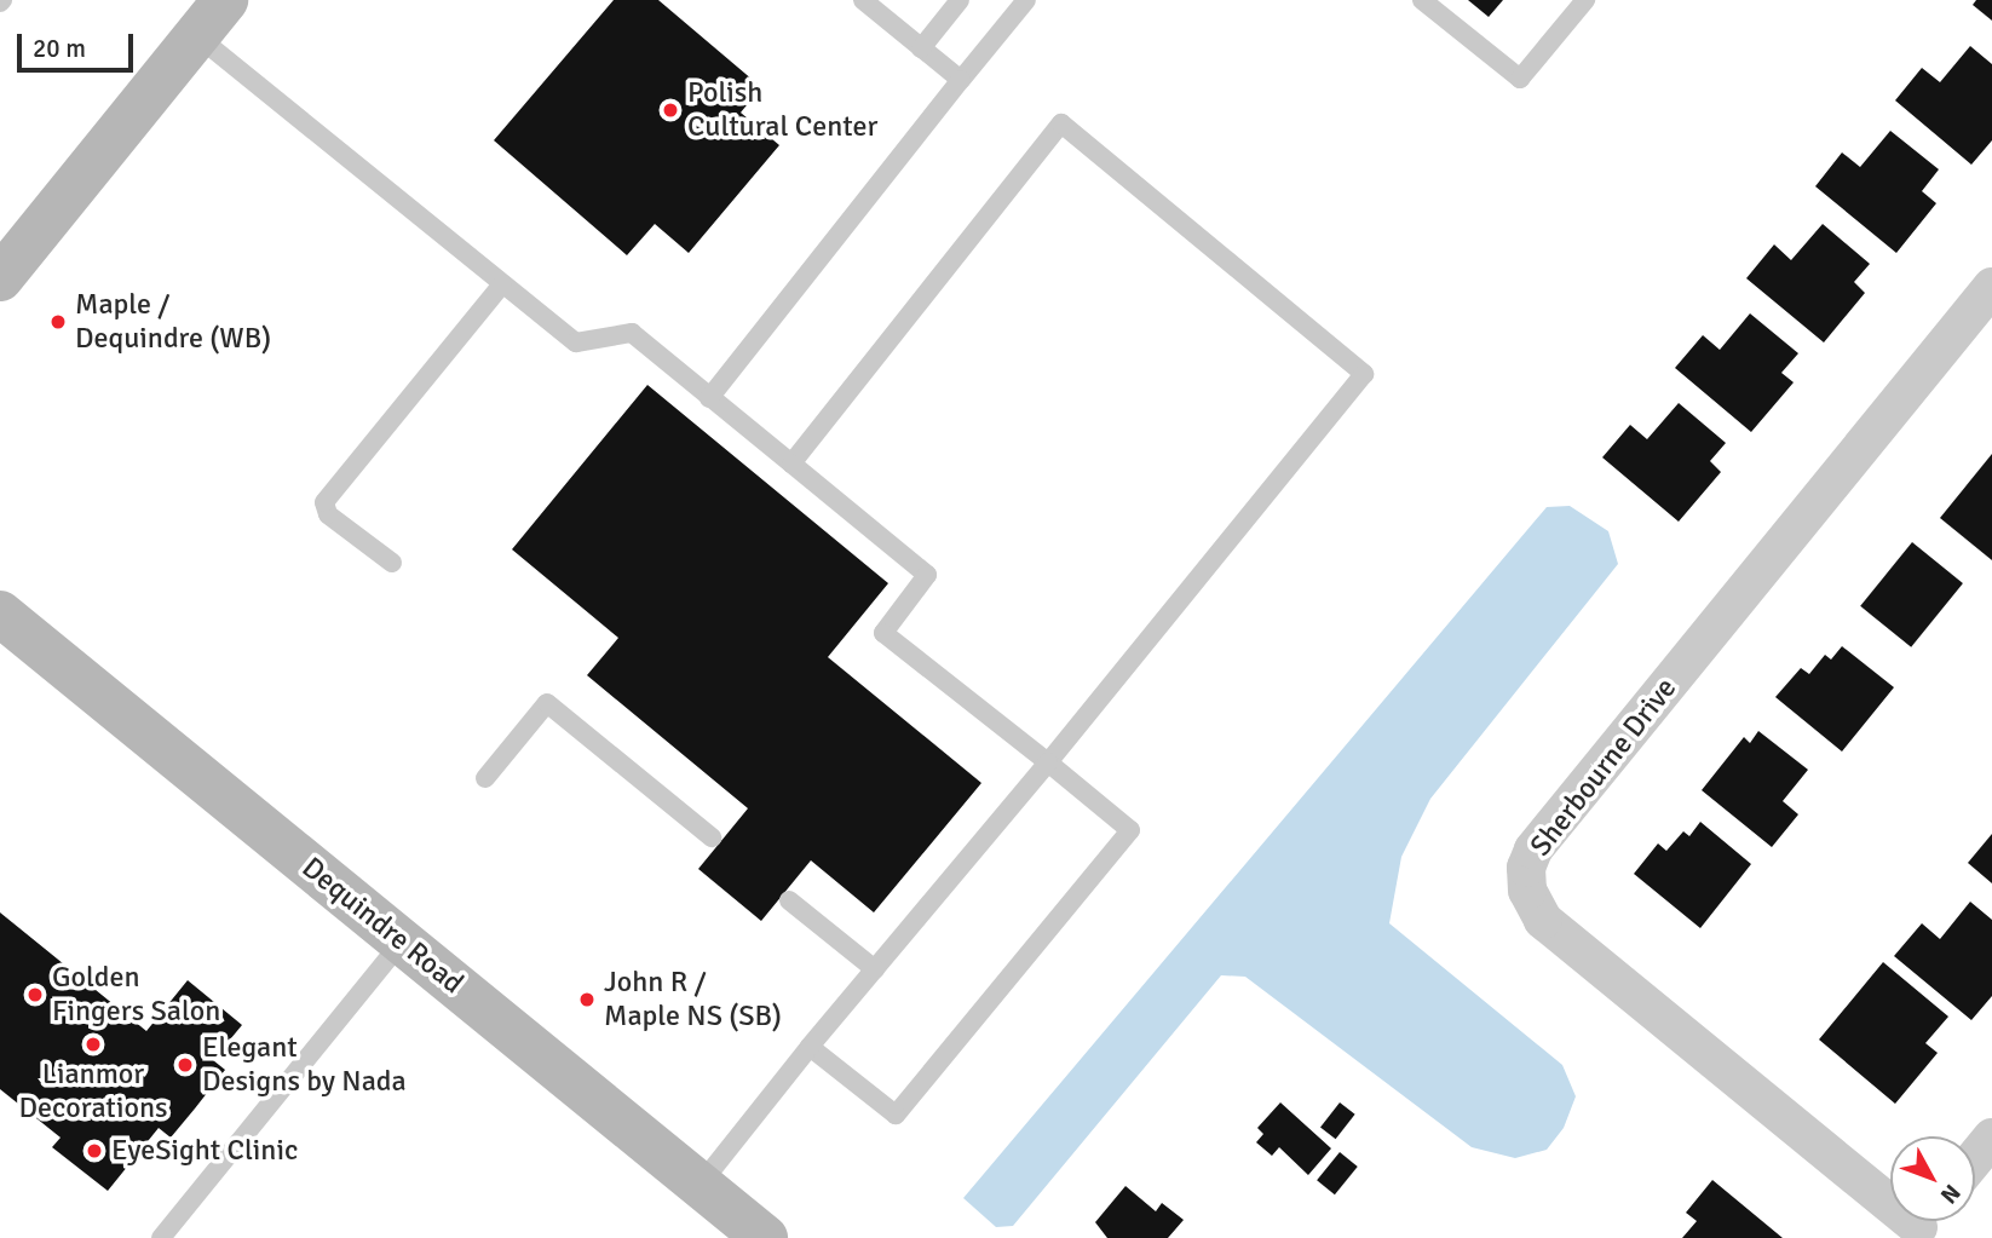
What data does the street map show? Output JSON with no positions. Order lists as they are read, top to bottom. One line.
{"streets":{"main road":["Dequindre Road"],"street":["Sherbourne Drive"]},"places":["Polish Cultural Center","Maple / Dequindre (WB)","Golden Fingers Salon","John R / Maple NS (SB)","Lianmor Decorations","Elegant Designs by Nada","EyeSight Clinic"],"scale_bar":"20 m","north":"bottom right"}
